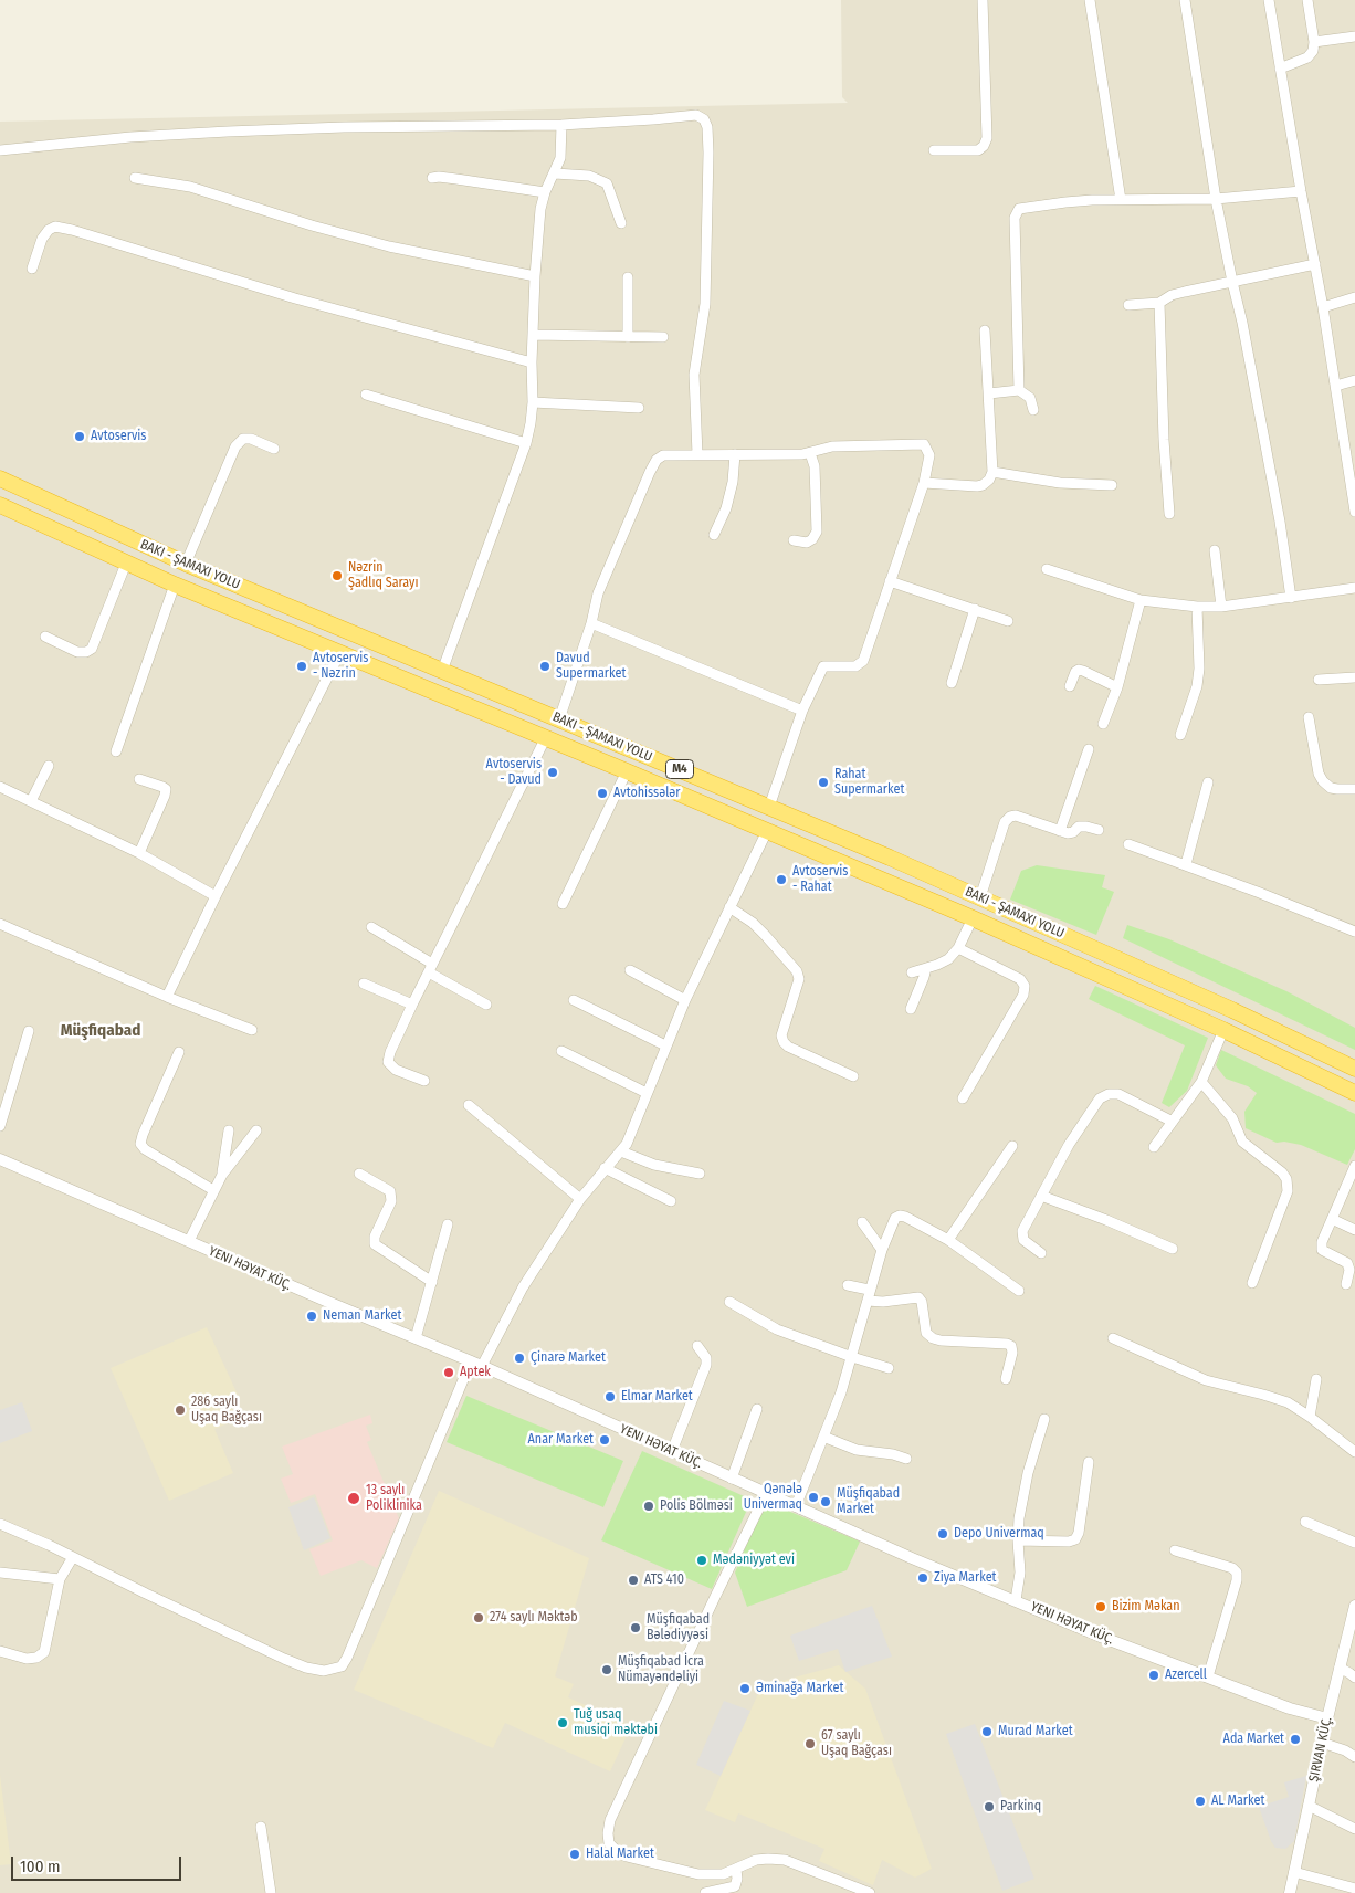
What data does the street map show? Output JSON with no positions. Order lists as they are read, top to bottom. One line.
{"streets":{"highway":["M4"],"street":["YENI HƏYAT KÜÇ.","ŞIRVAN KÜÇ."]},"crossings":[["YENI HƏYAT KÜÇ.","ŞIRVAN KÜÇ."]],"districts":["Müşfiqabad"],"places":["Avtoservis","Nəzrin Şadlıq Sarayı","Avtoservis - Nəzrin","Davud Supermarket","Avtoservis - Davud","Rahat Supermarket","Avtohissələr","Avtoservis - Rahat","Neman Market","Çinarə Market","Aptek","Elmar Market","286 saylı Uşaq Bağçası","Anar Market","Qənələ Univermaq","13 saylı Poliklinika","Müşfiqabad Market","Polis Bölməsi","Depo Univermaq","Mədəniyyət evi","Ziya Market","ATS 410","Bizim Məkan","274 saylı Məktəb","Müşfiqabad Bələdiyyəsi","Müşfiqabad İcra Nümayəndəliyi","Azercell","Əminağa Market","Tuğ usaq musiqi məktəbi","Murad Market","Ada Market","67 saylı Uşaq Bağçası","AL Market","Parkinq","Halal Market"],"scale_bar":"100 m"}
